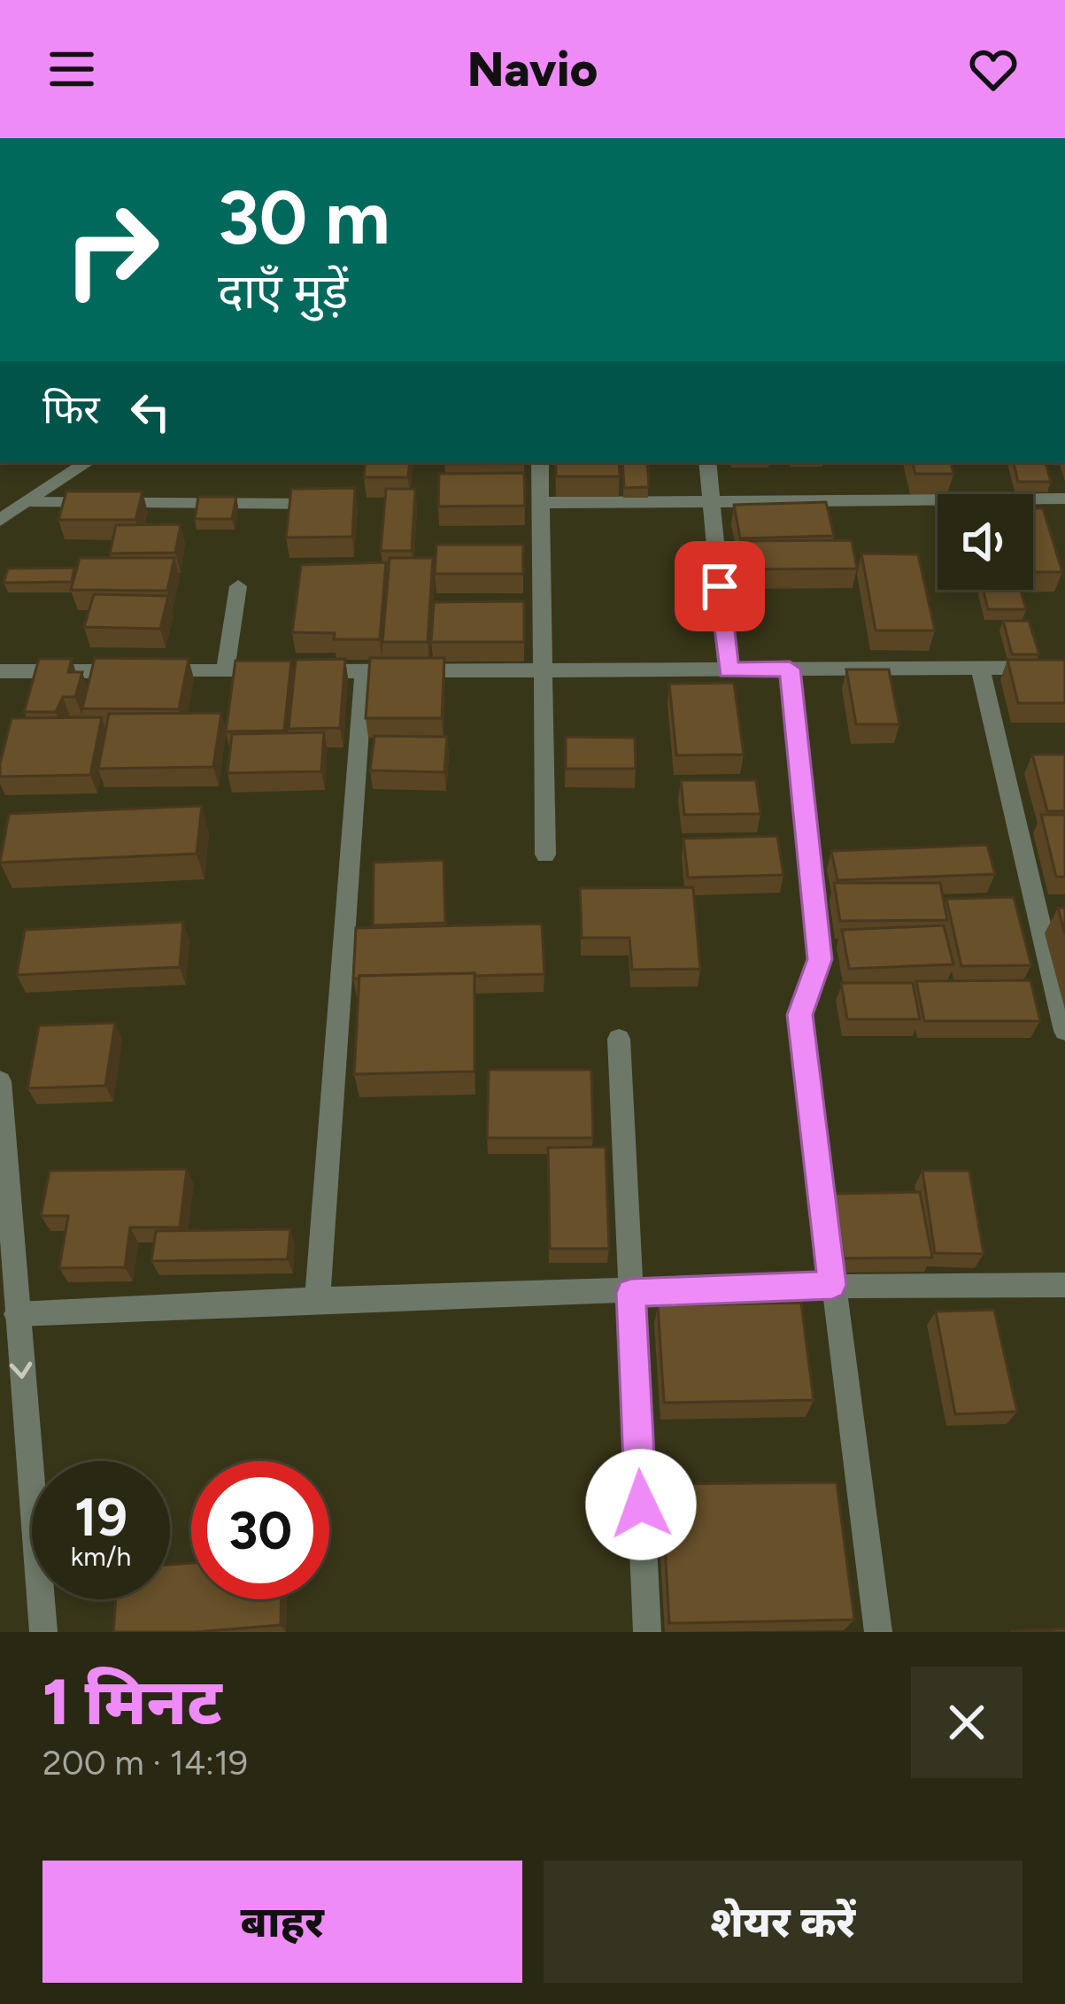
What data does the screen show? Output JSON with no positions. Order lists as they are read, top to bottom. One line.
{"page":{"header":"Navio","turn":["30 m","दाएँ मुड़ें"],"then":"फिर","speed":"19 km/h","limit":"30","heading":["1 मिनट","200 m · 14:19"],"buttons":["बाहर","शेयर करें"]}}
